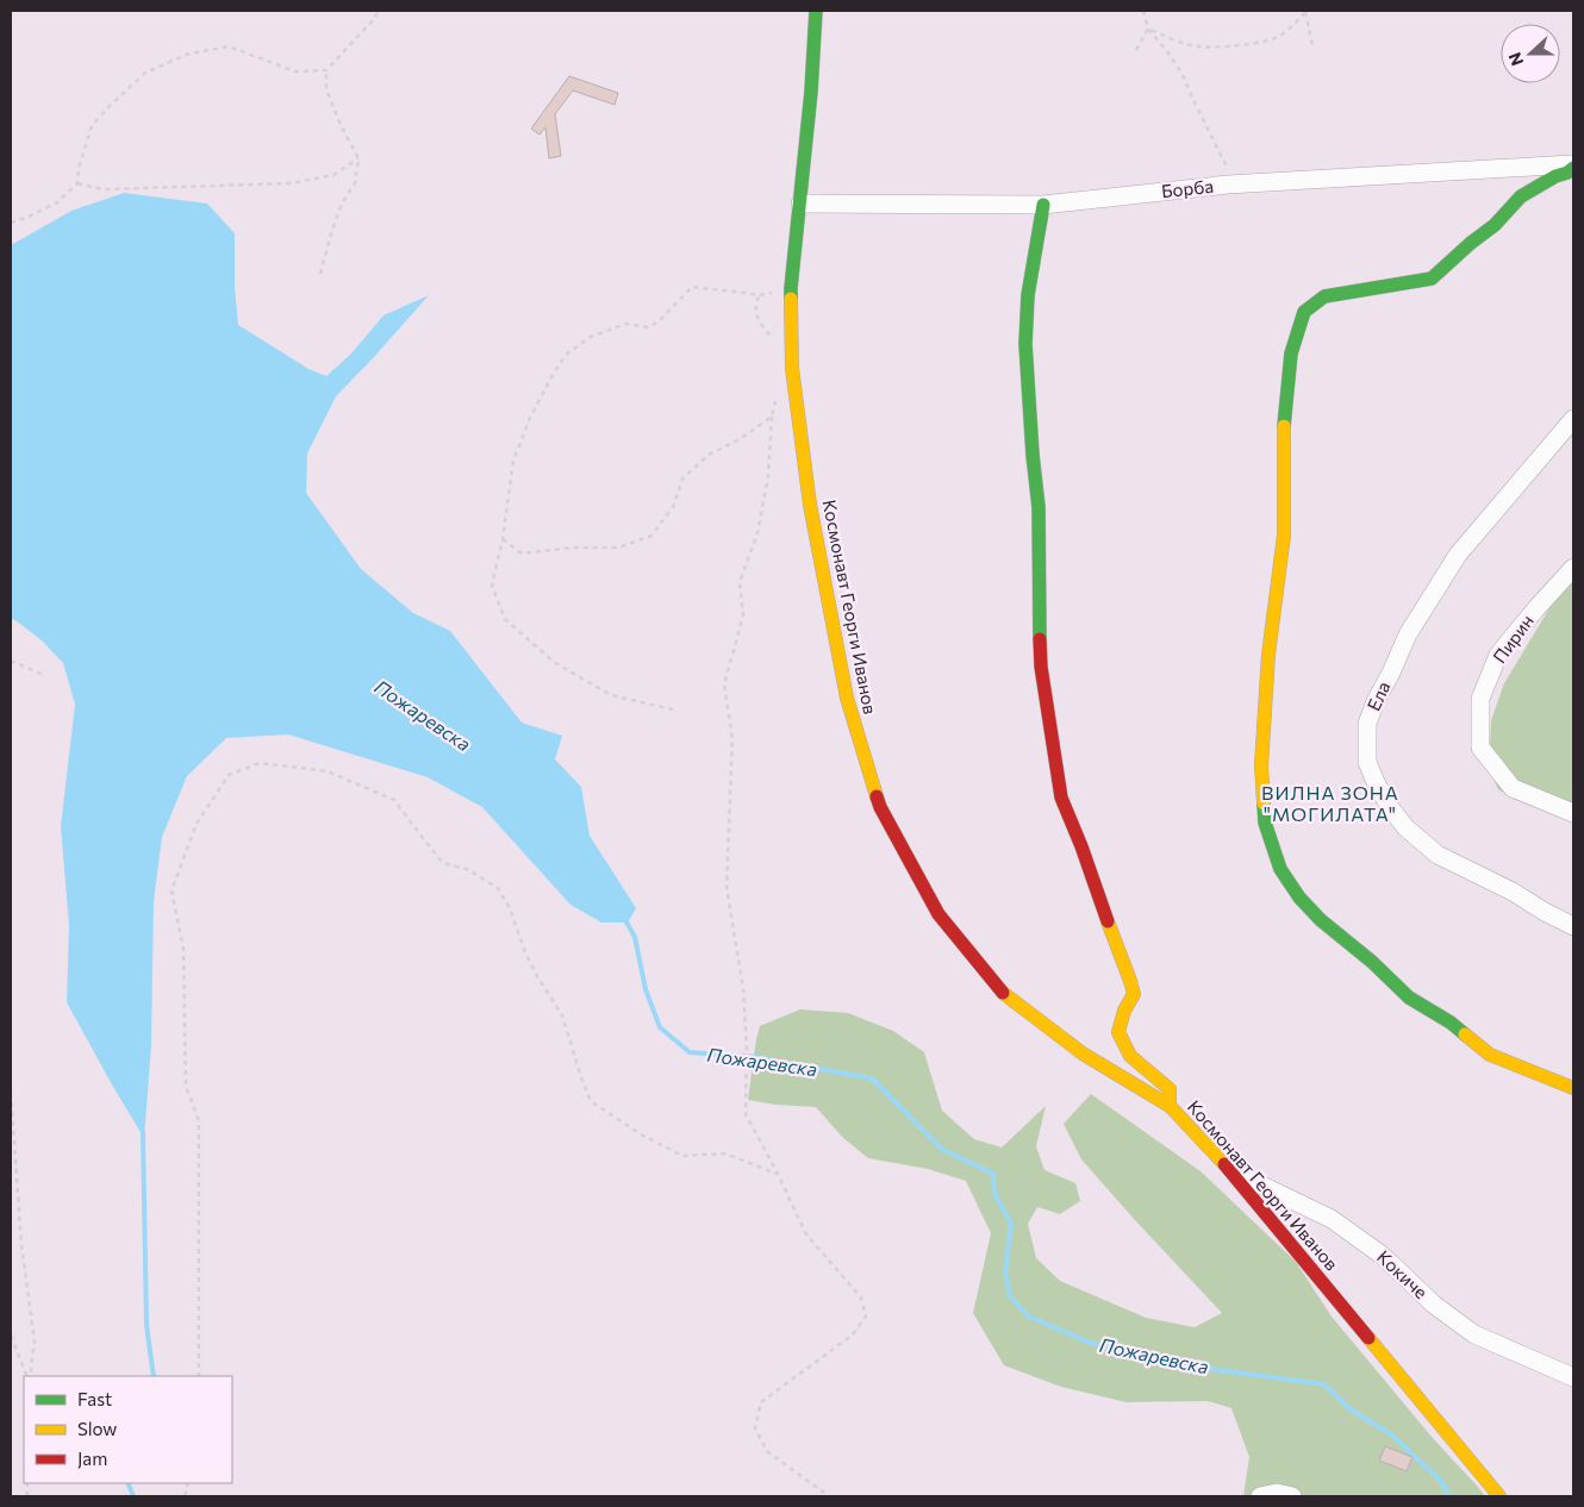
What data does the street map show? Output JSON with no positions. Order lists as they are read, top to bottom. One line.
{"streets":{"street":["Борба","Космонавт Георги Иванов","Пирин","Ела","Кокиче"]},"crossings":[["Борба","Космонавт Георги Иванов"],["Космонавт Георги Иванов","Кокиче"]],"districts":["ВИЛНА ЗОНА \"МОГИЛАТА\""],"water":["Пожаревска"],"legend":["Fast","Slow","Jam"],"north":"left"}
